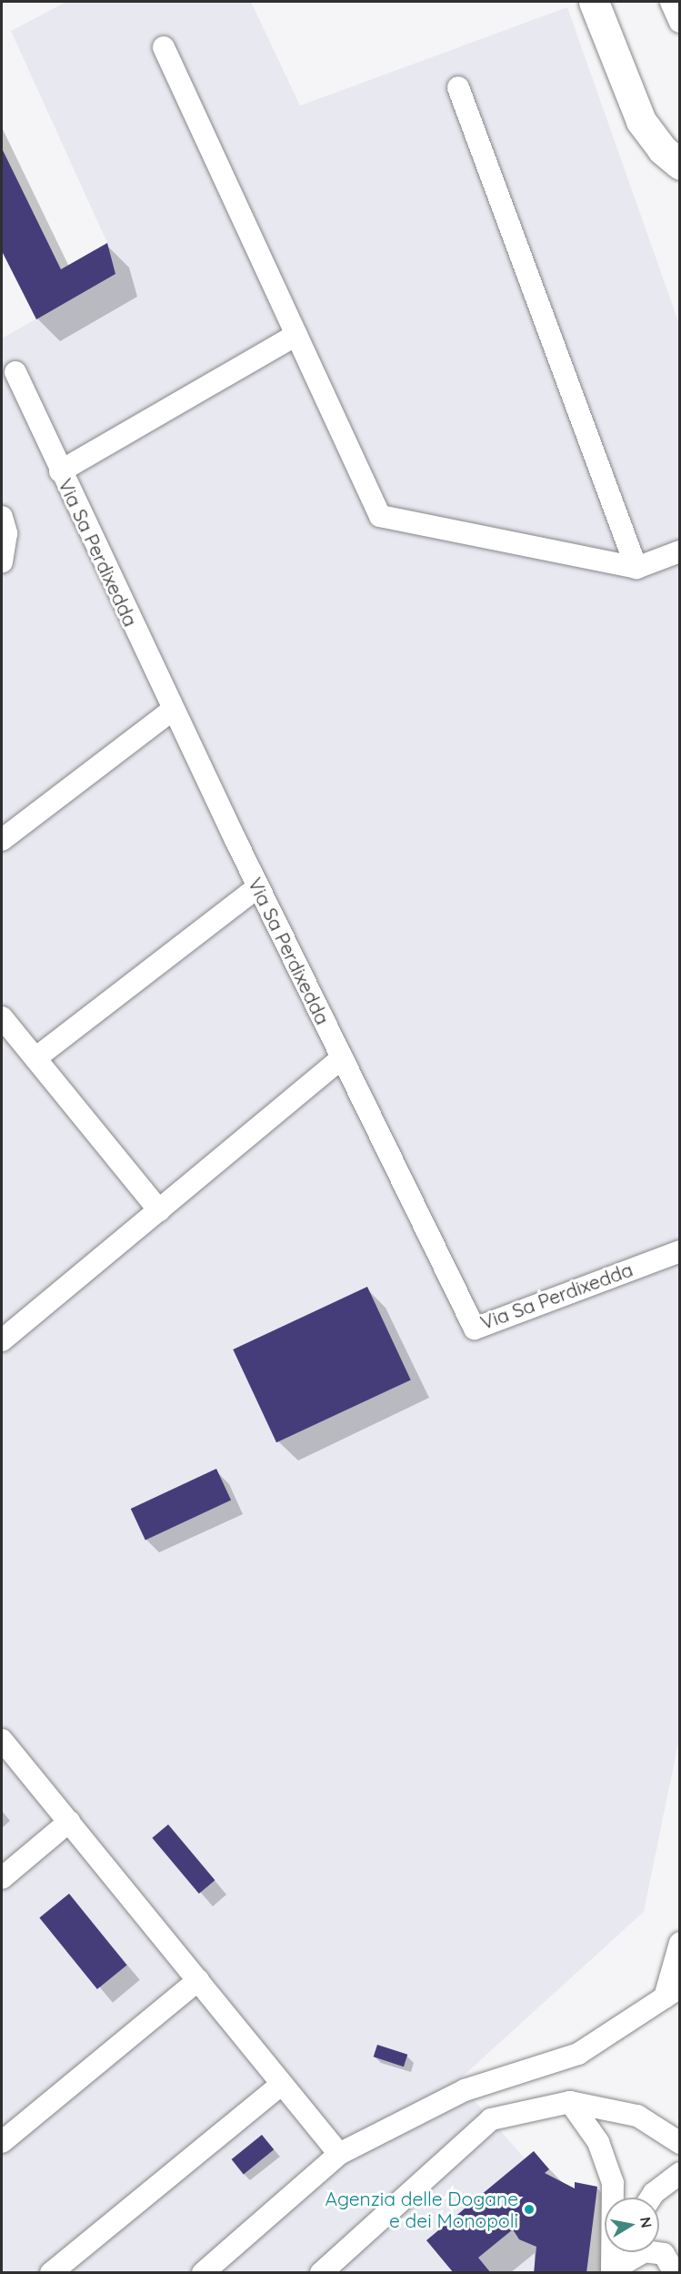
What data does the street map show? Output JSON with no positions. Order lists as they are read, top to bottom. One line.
{"streets":{"lane":["Via Sa Perdixedda"]},"places":["Agenzia delle Dogane e dei Monopoli"],"north":"right"}
